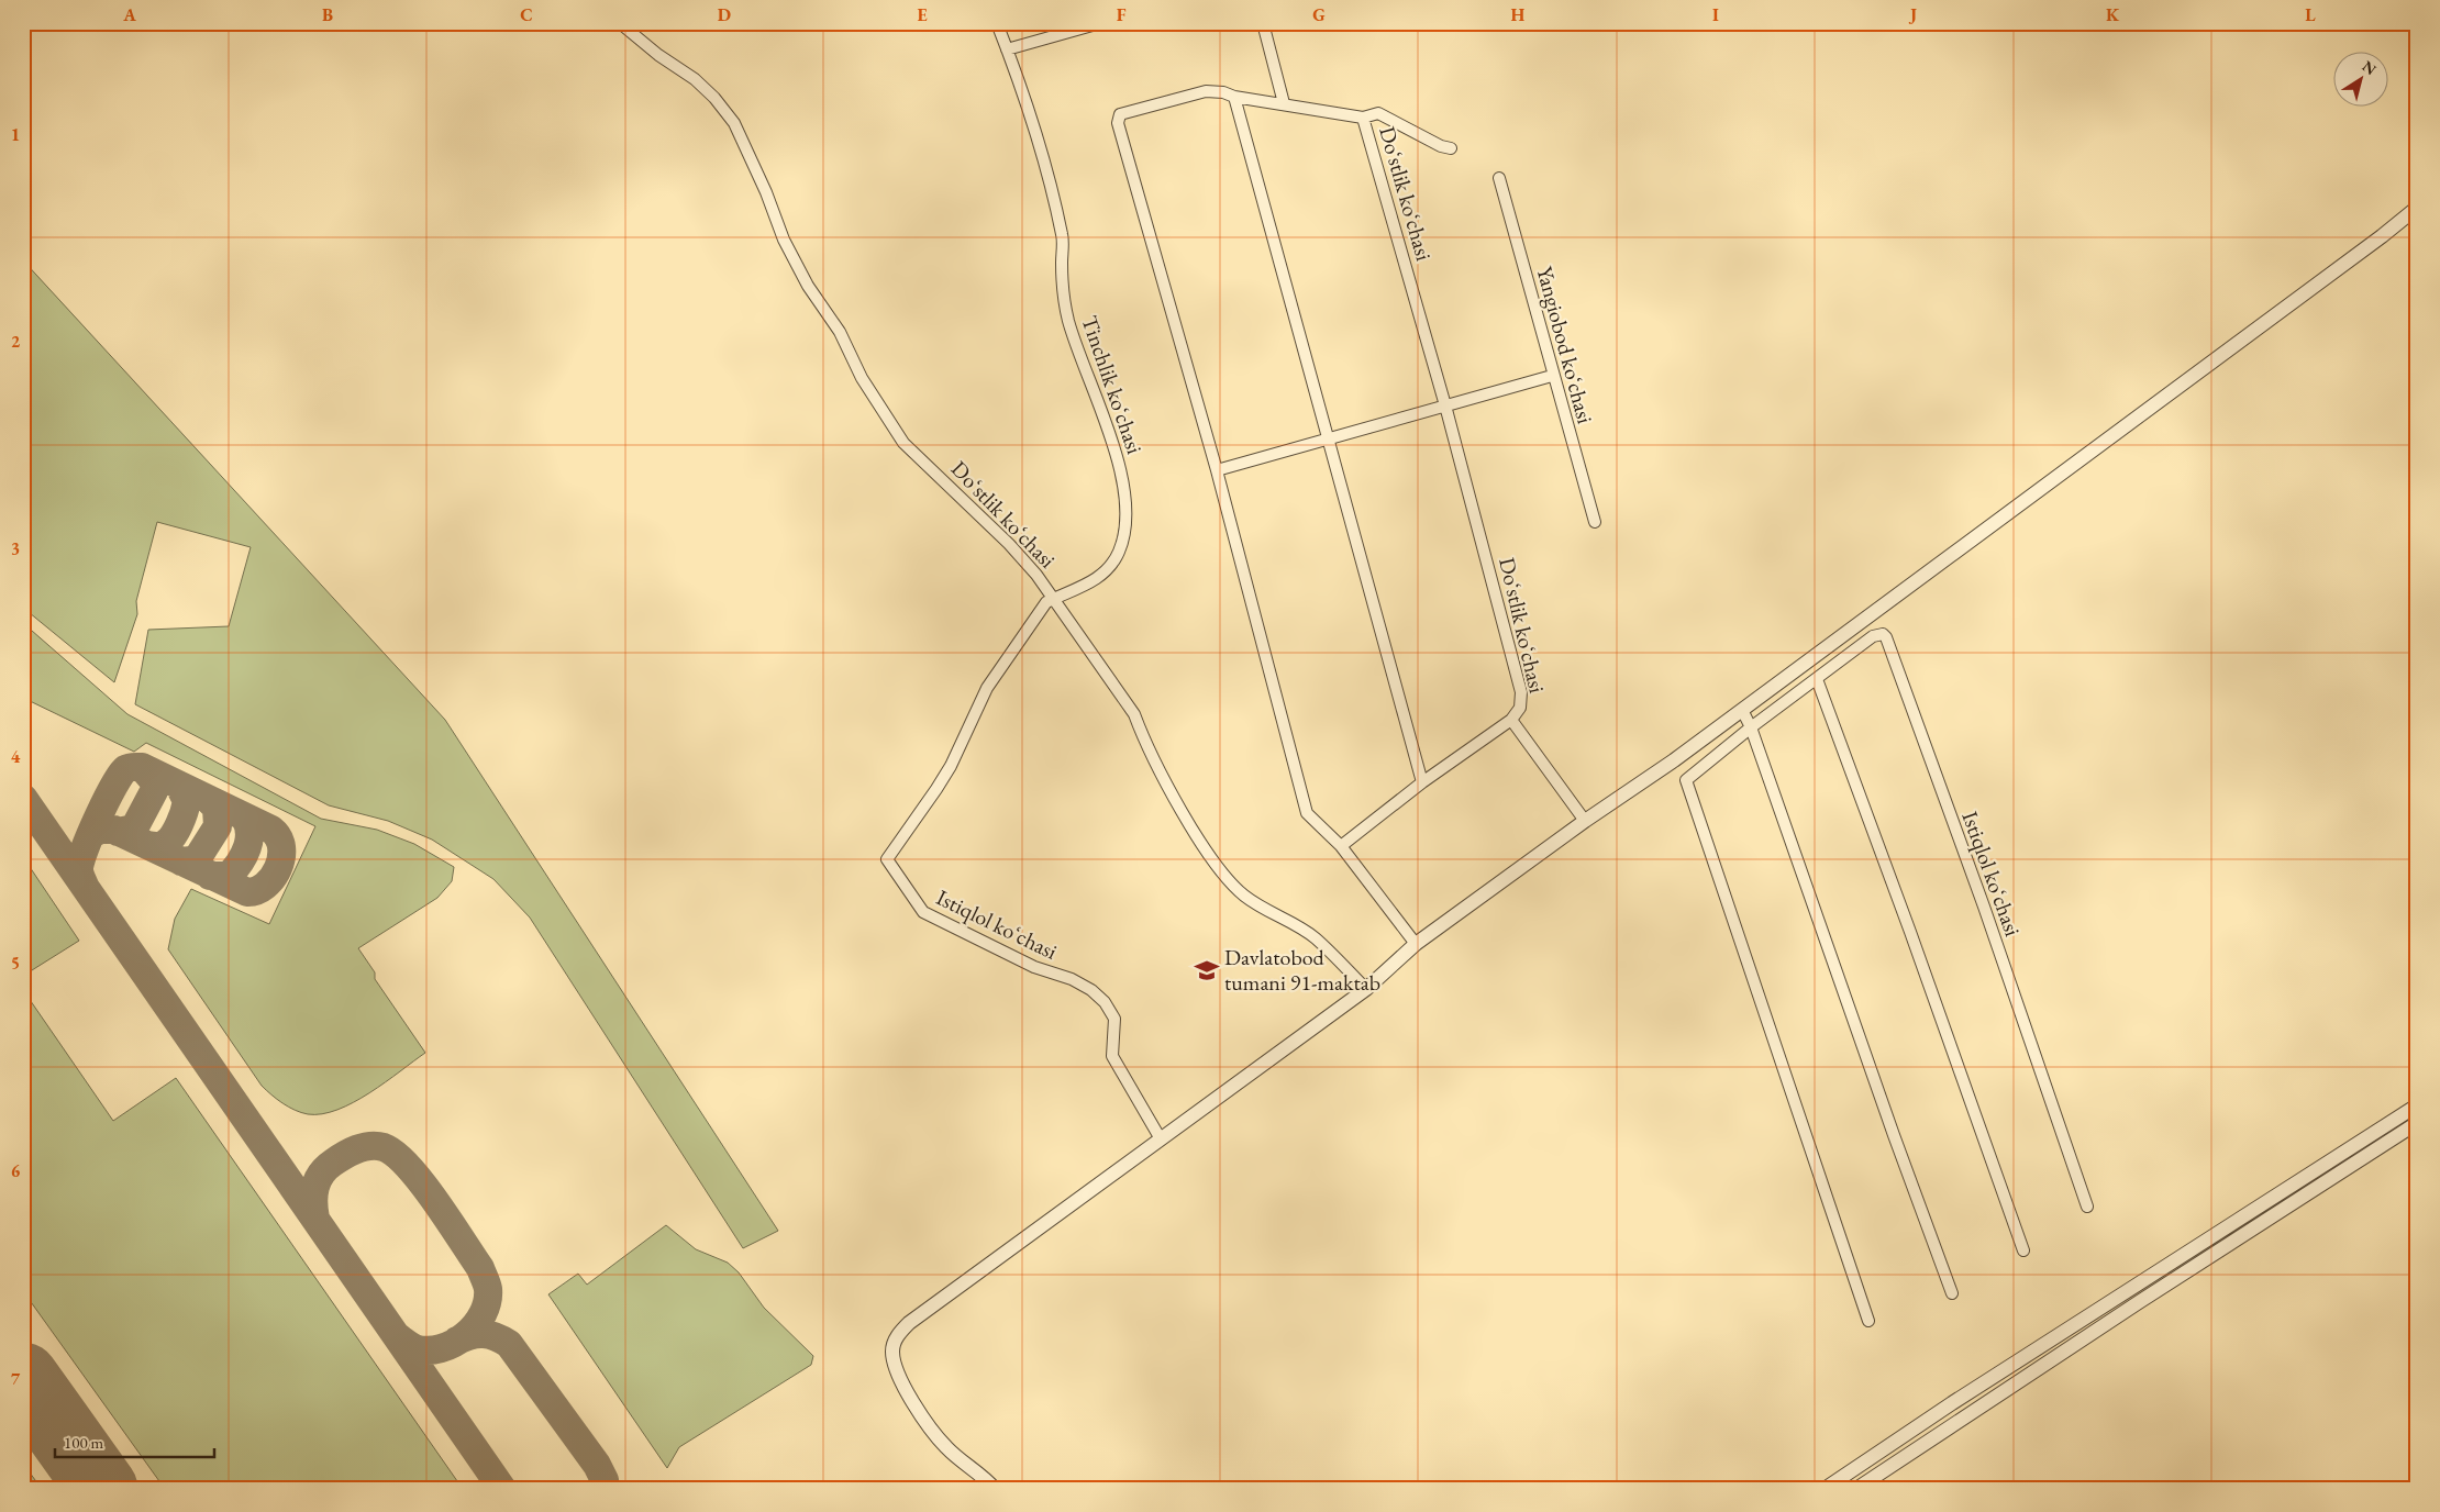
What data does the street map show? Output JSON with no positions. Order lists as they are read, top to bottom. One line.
{"streets":{"street":["Doʻstlik koʻchasi","Yangiobod koʻchasi","Tinchlik koʻchasi","Istiqlol koʻchasi"]},"crossings":[["Doʻstlik koʻchasi","Tinchlik koʻchasi"],["Doʻstlik koʻchasi","Istiqlol koʻchasi"],["Tinchlik koʻchasi","Istiqlol koʻchasi"]],"places":{"school or university":["Davlatobod tumani 91-maktab"]},"scale_bar":"100 m","north":"top right","grid":{"columns":["A","B","C","D","E","F","G","H","I","J","K","L"],"rows":["1","2","3","4","5","6","7"]}}
